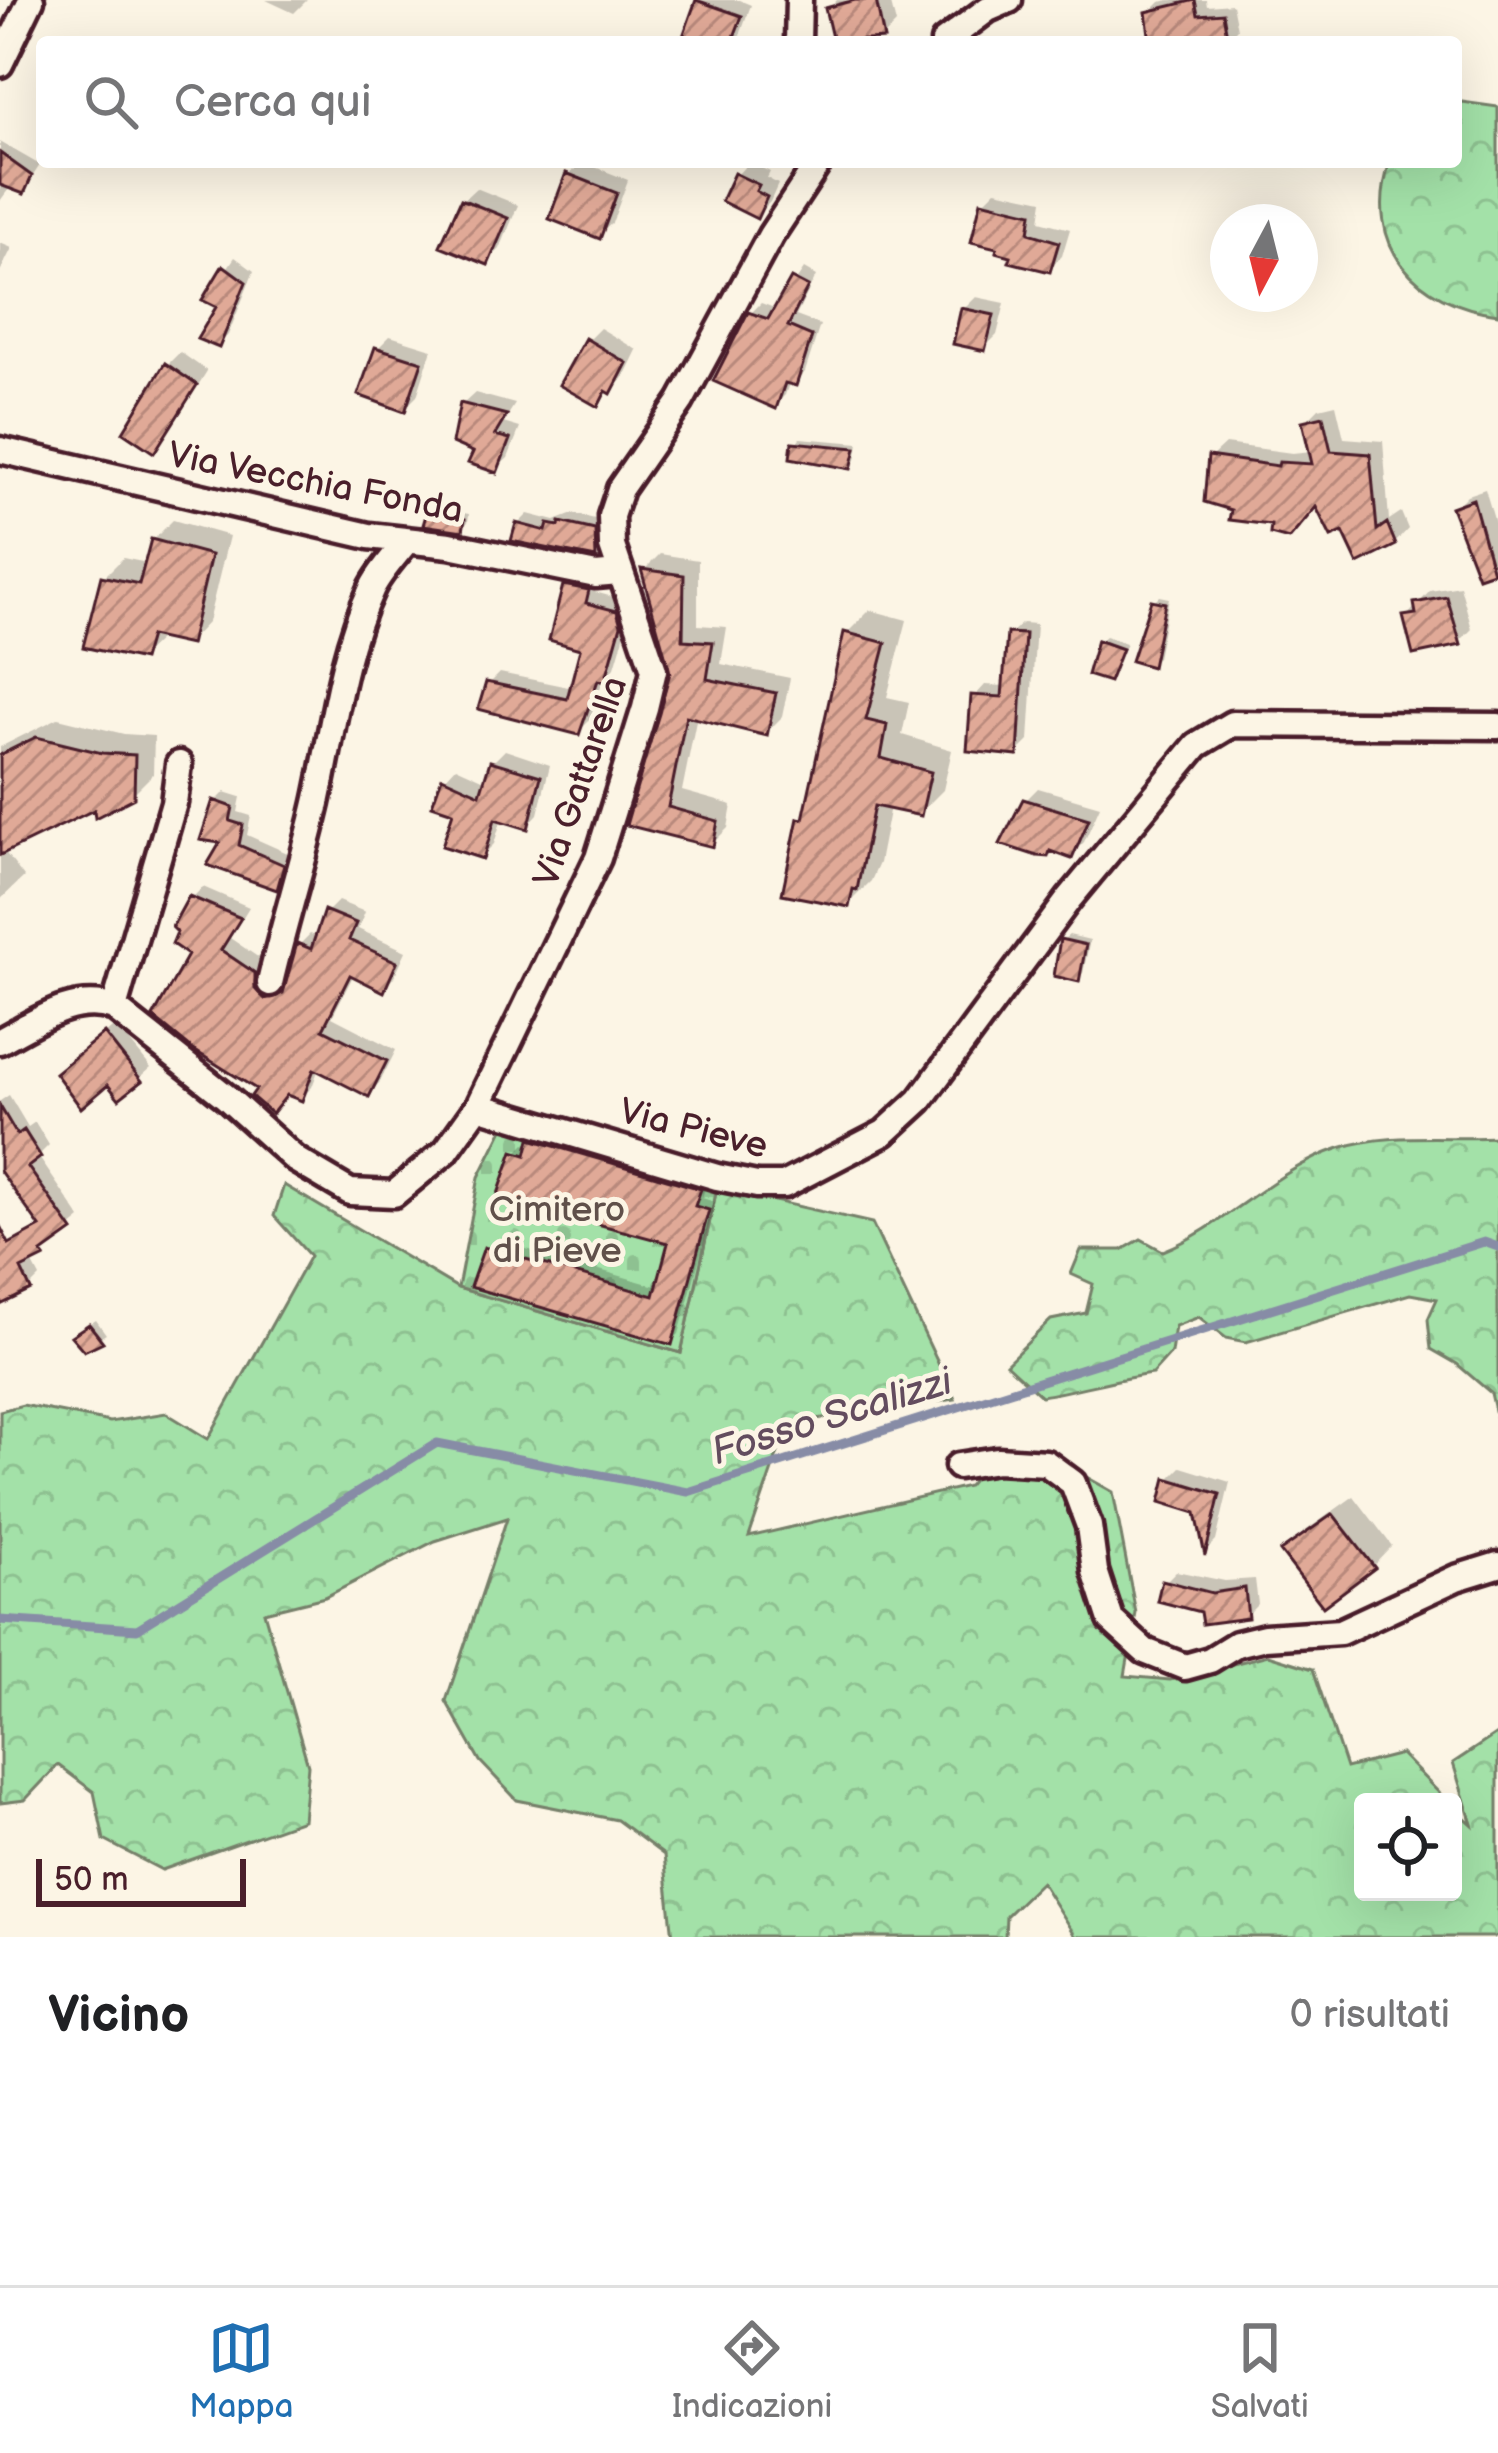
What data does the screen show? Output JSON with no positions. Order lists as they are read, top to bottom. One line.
{"streets":{"street":["Via Vecchia Fonda","Via Gattarella","Via Pieve"]},"crossings":[["Via Vecchia Fonda","Via Gattarella"],["Via Gattarella","Via Pieve"]],"water":["Fosso Scalizzi"],"parks":["Cimitero di Pieve"],"scale_bar":"50 m","north":"bottom","page":{"search":"Cerca qui","scale":"50 m","heading":["Vicino","0 risultati"],"nav":["Mappa","Indicazioni","Salvati"]}}
